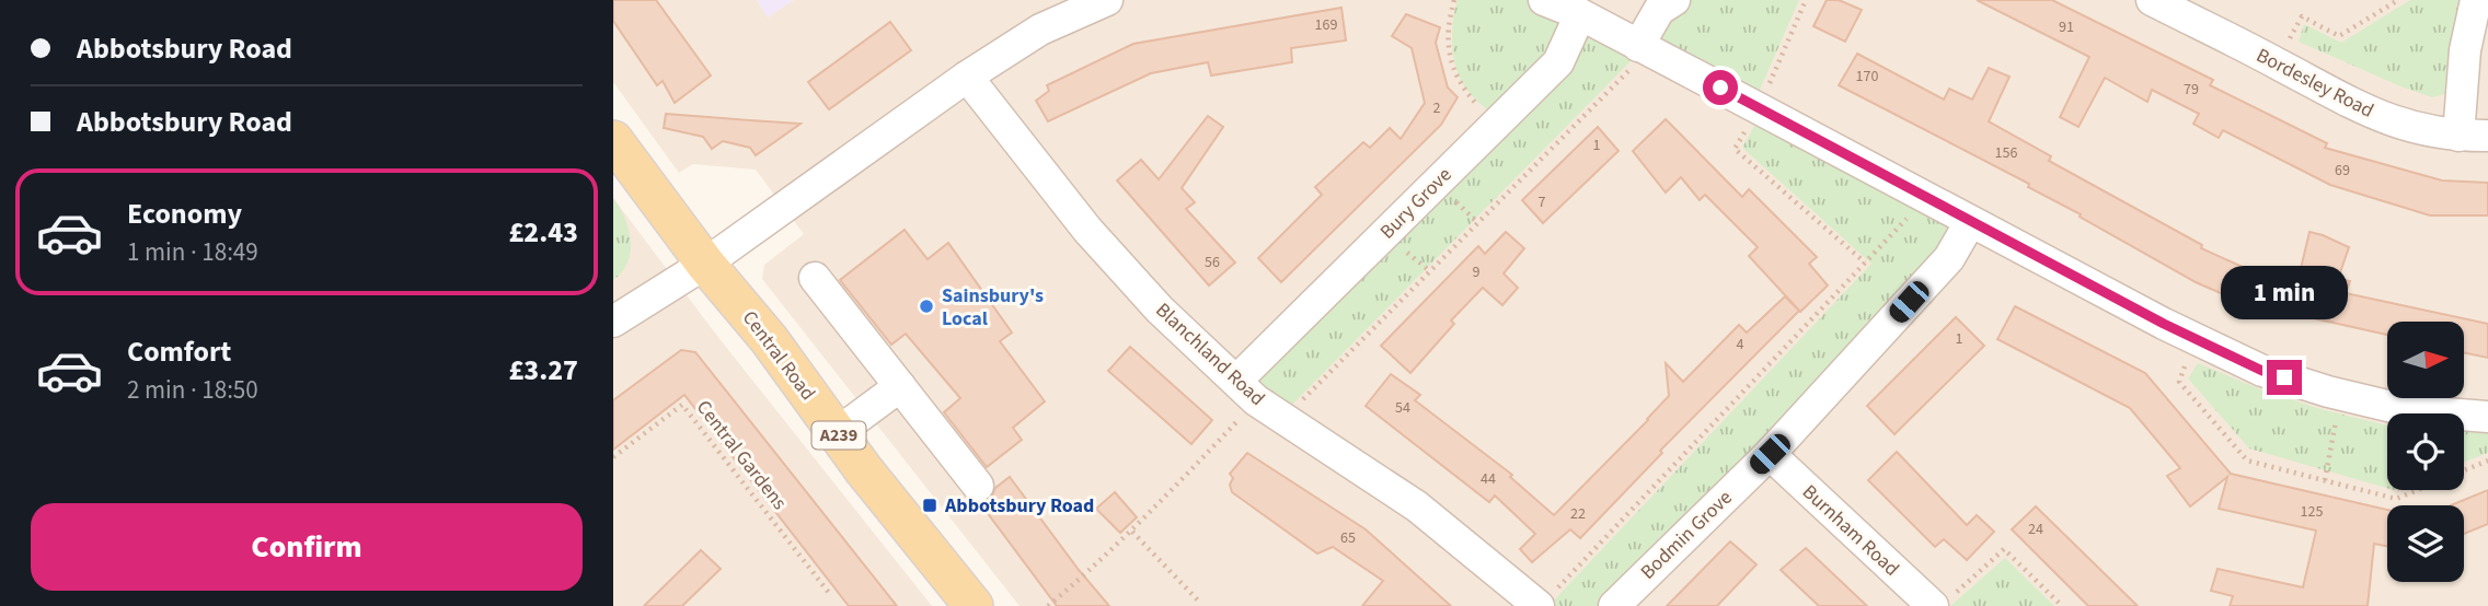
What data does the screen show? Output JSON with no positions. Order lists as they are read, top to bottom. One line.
{"streets":{"main road":["Central Road","A239"],"street":["Bordesley Road","Bury Grove","Blanchland Road","Burnham Road","Bodmin Grove"],"path":["Central Gardens"]},"crossings":[["Bury Grove","Blanchland Road"],["Burnham Road","Bodmin Grove"]],"places":{"other":["Sainsbury's Local"],"transit":["Abbotsbury Road"]},"house_numbers":["169","91","170","79","2","1","156","69","7","56","9","1","4","54","44","125","22","24","65"],"north":"right","page":{"banner":["Abbotsbury Road","Abbotsbury Road"],"list":[{"name":"Economy","note":"1 min · 18:49","value":"£2.43"},{"name":"Comfort","note":"2 min · 18:50","value":"£3.27"}],"bubble":"1 min","buttons":"Confirm"}}
